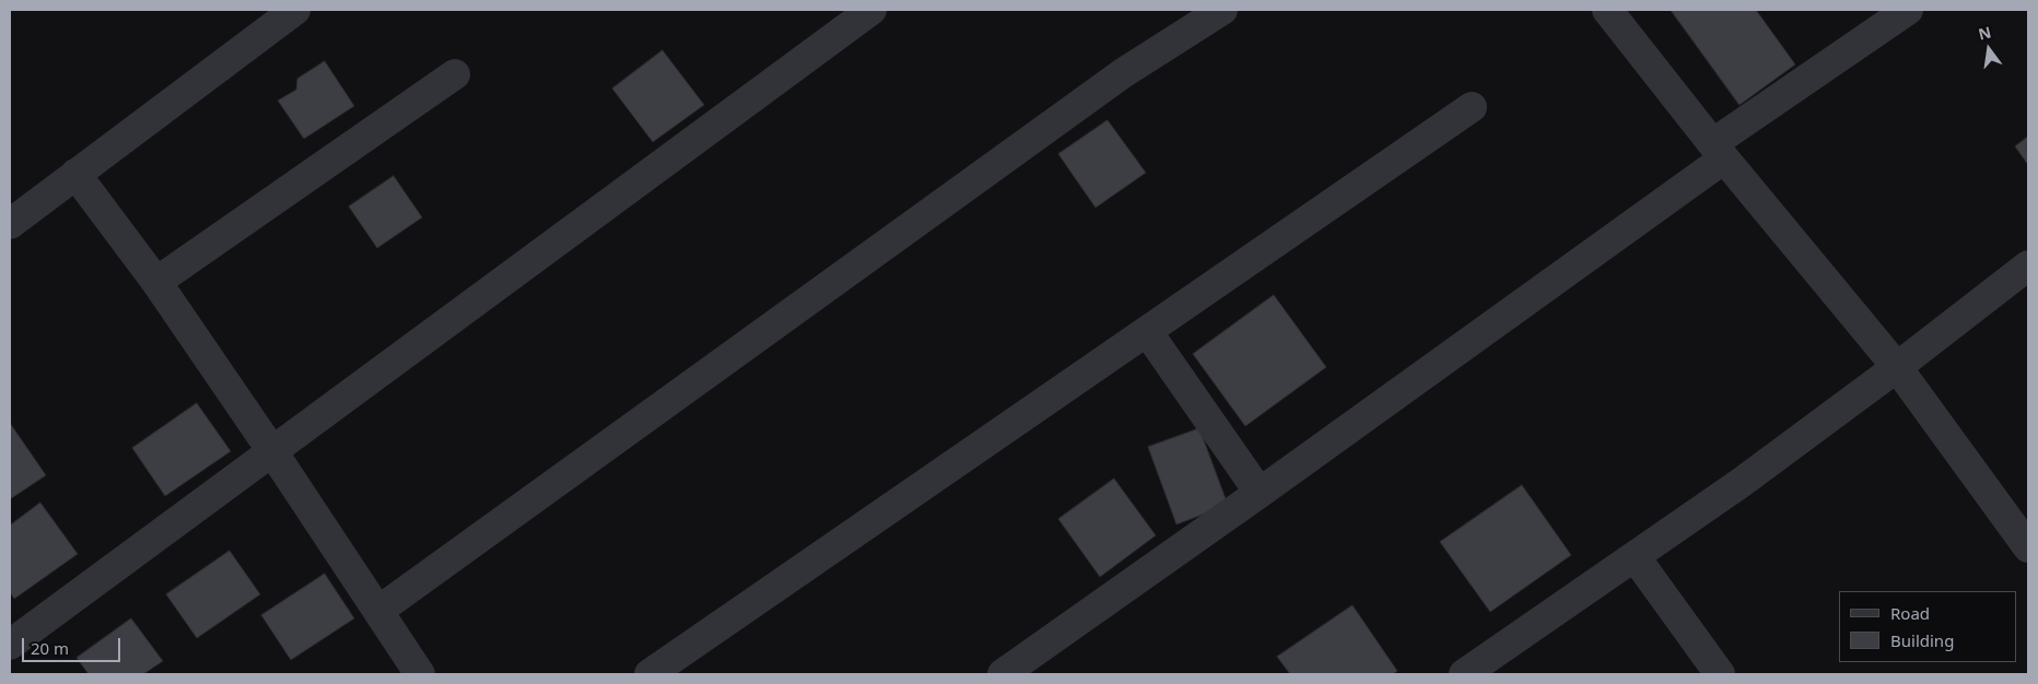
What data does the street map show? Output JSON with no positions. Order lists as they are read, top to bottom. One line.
{"legend":["Road","Building"],"scale_bar":"20 m","north":"top"}
